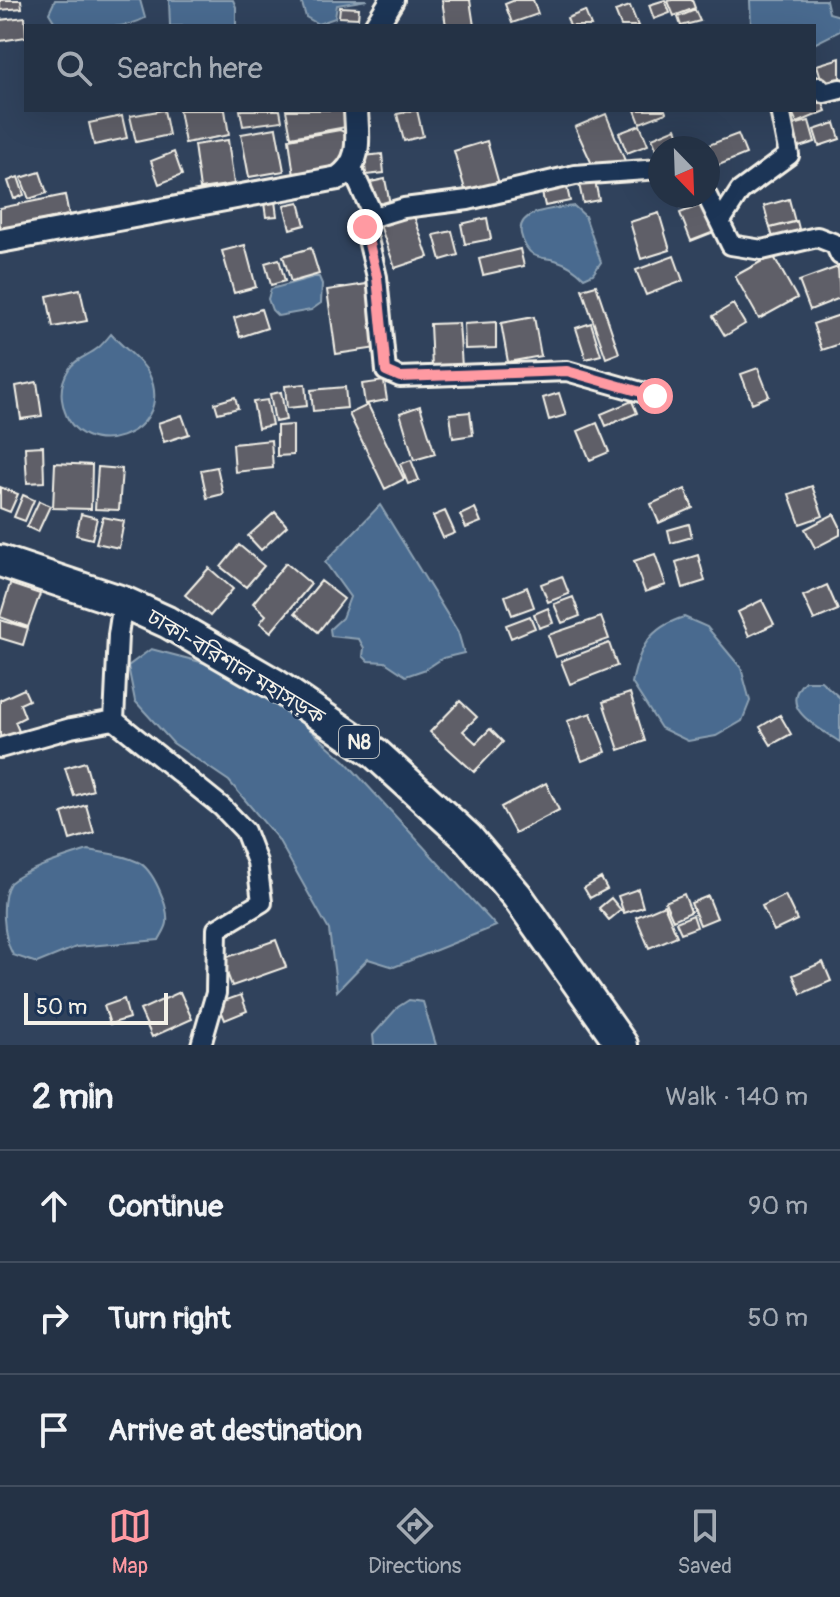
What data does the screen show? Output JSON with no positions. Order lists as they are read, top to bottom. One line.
{"streets":{"highway":["ঢাকা-বরিশাল মহাসড়ক","N8"]},"scale_bar":"50 m","north":"bottom right","page":{"search":"Search here","scale":"50 m","heading":["2 min","Walk · 140 m"],"list":[["Continue","90 m"],["Turn right","50 m"],"Arrive at destination"],"nav":["Map","Directions","Saved"]}}
